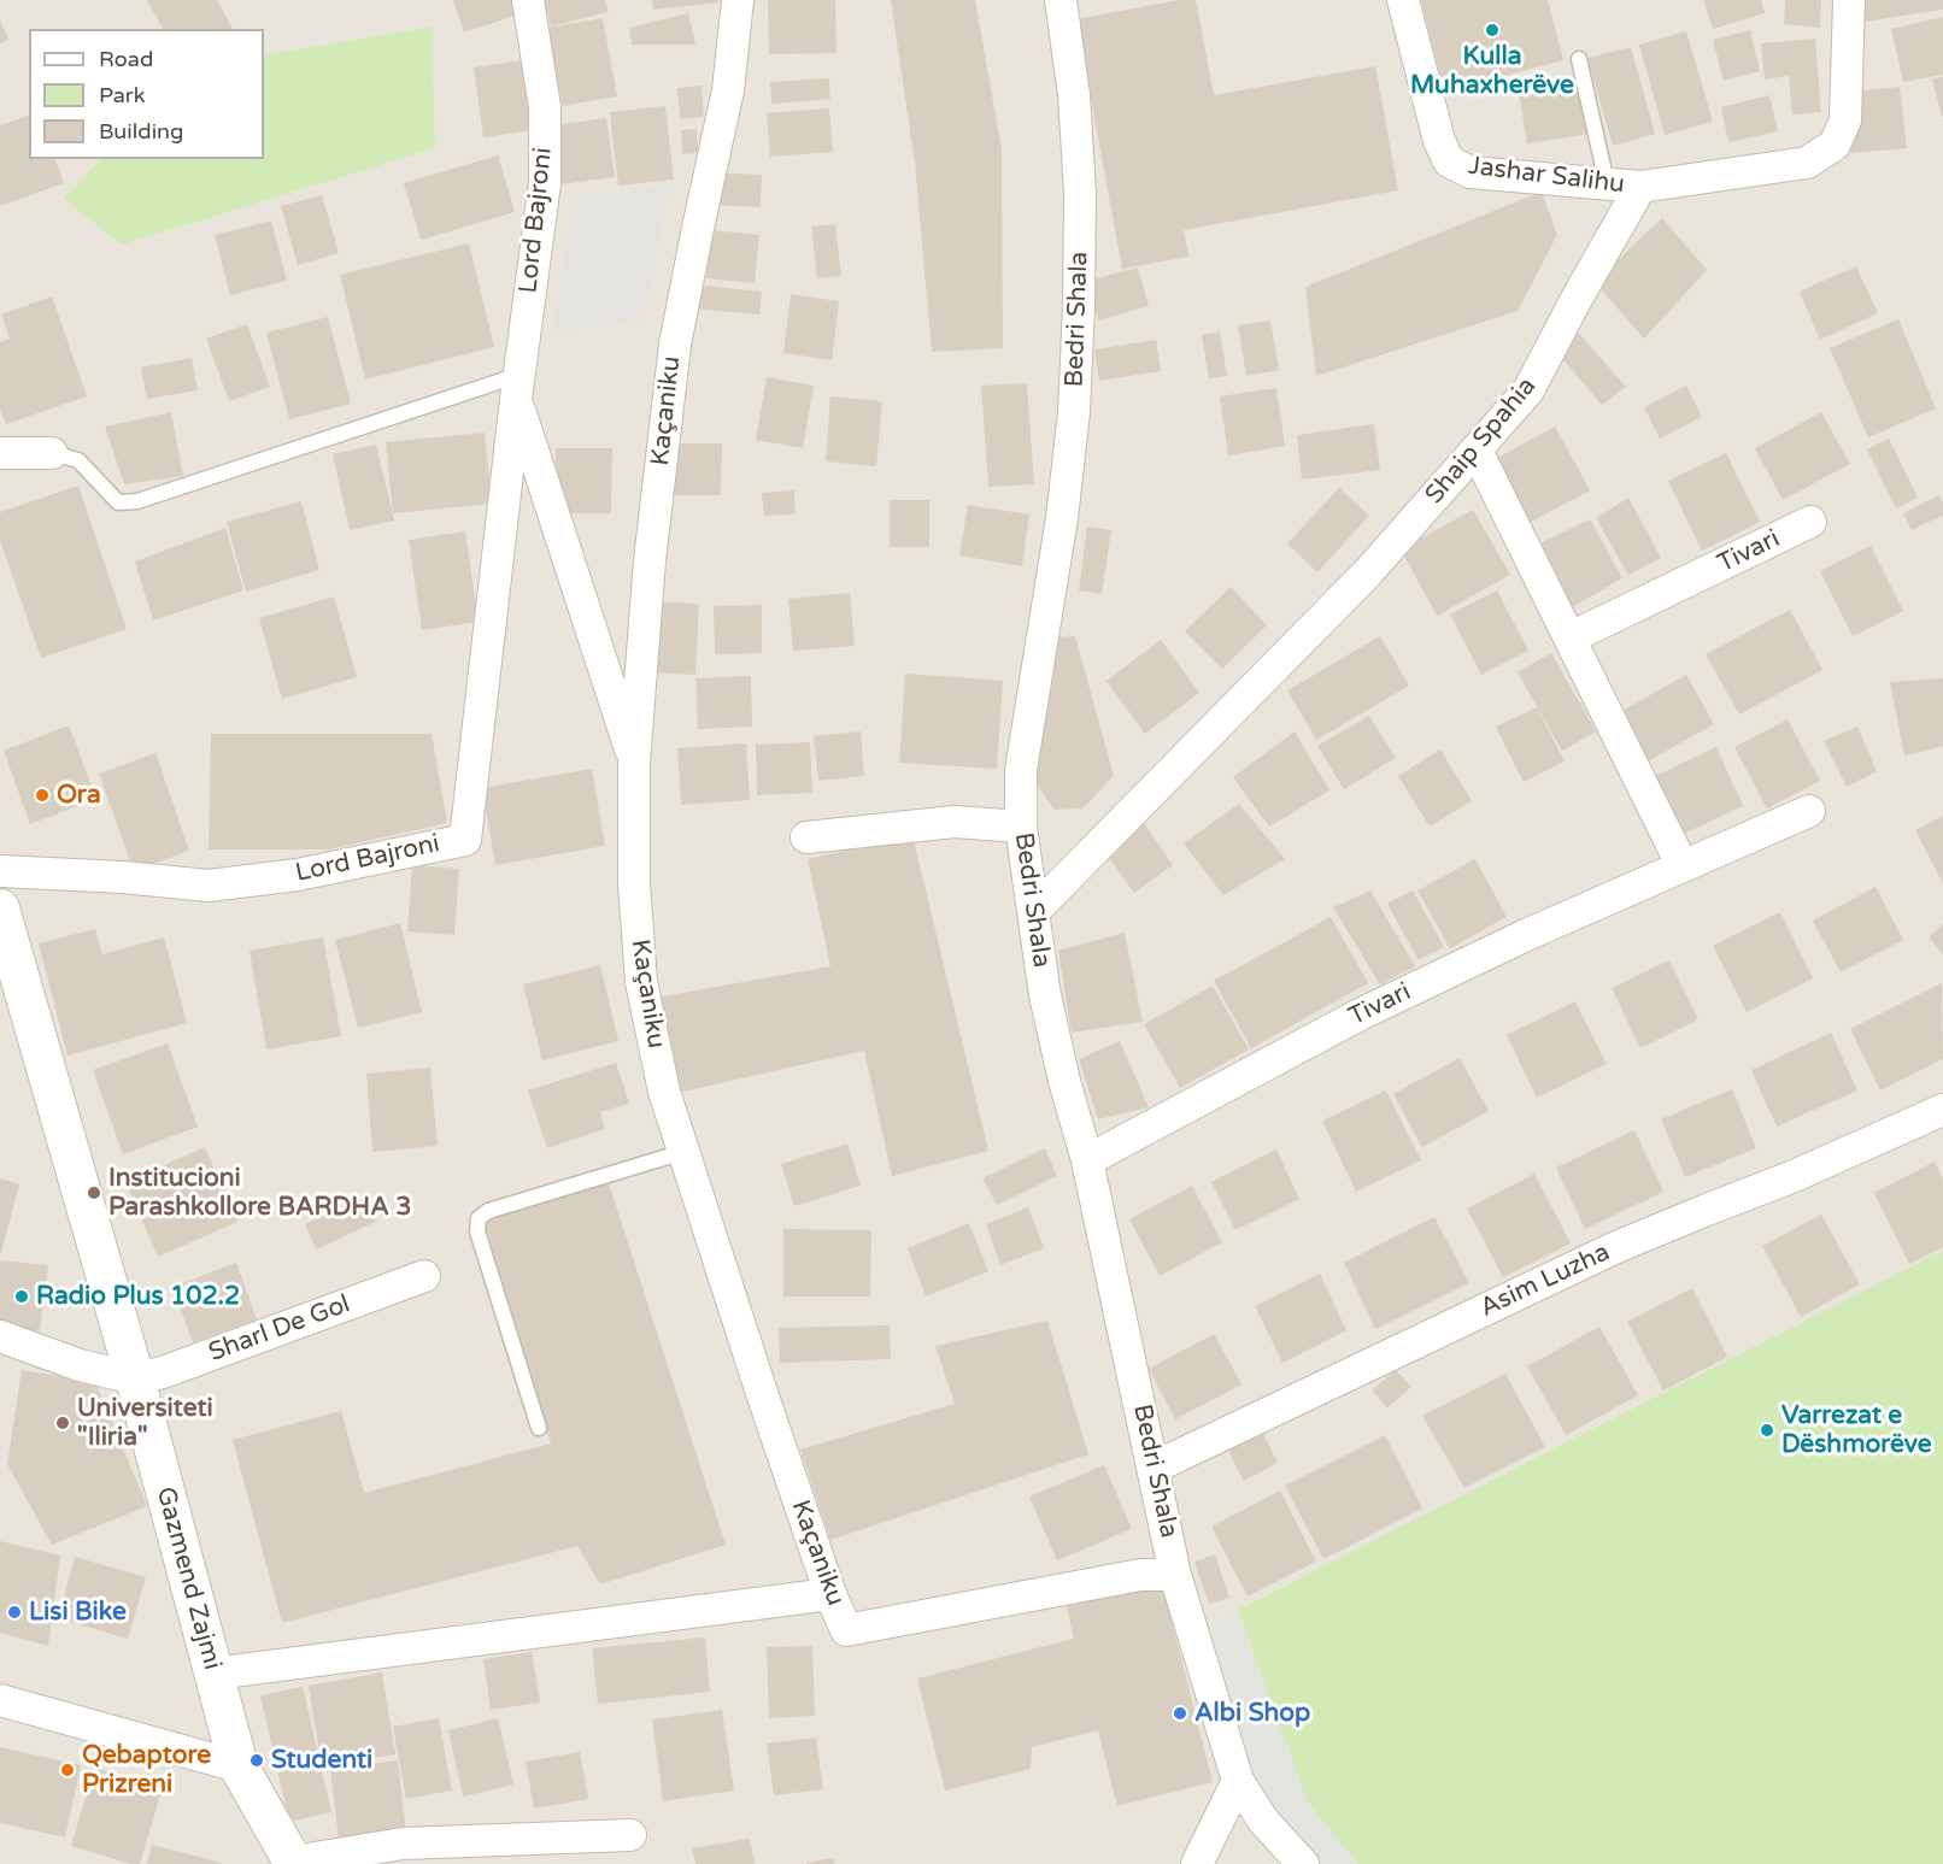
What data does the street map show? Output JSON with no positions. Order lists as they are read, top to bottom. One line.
{"streets":{"street":["Jashar Salihu","Lord Bajroni","Bedri Shala","Kaçaniku","Shaip Spahia","Tivari","Asim Luzha","Sharl De Gol","Gazmend Zajmi"]},"crossings":[["Jashar Salihu","Shaip Spahia"],["Lord Bajroni","Kaçaniku"],["Bedri Shala","Kaçaniku"],["Bedri Shala","Shaip Spahia"],["Bedri Shala","Tivari"],["Bedri Shala","Asim Luzha"],["Sharl De Gol","Gazmend Zajmi"]],"places":["Kulla Muhaxherëve","Ora","Institucioni Parashkollore BARDHA 3","Radio Plus 102.2","Universiteti \"Iliria\"","Varrezat e Dëshmorëve","Lisi Bike","Albi Shop","Studenti","Qebaptore Prizreni"],"legend":["Road","Park","Building"]}
